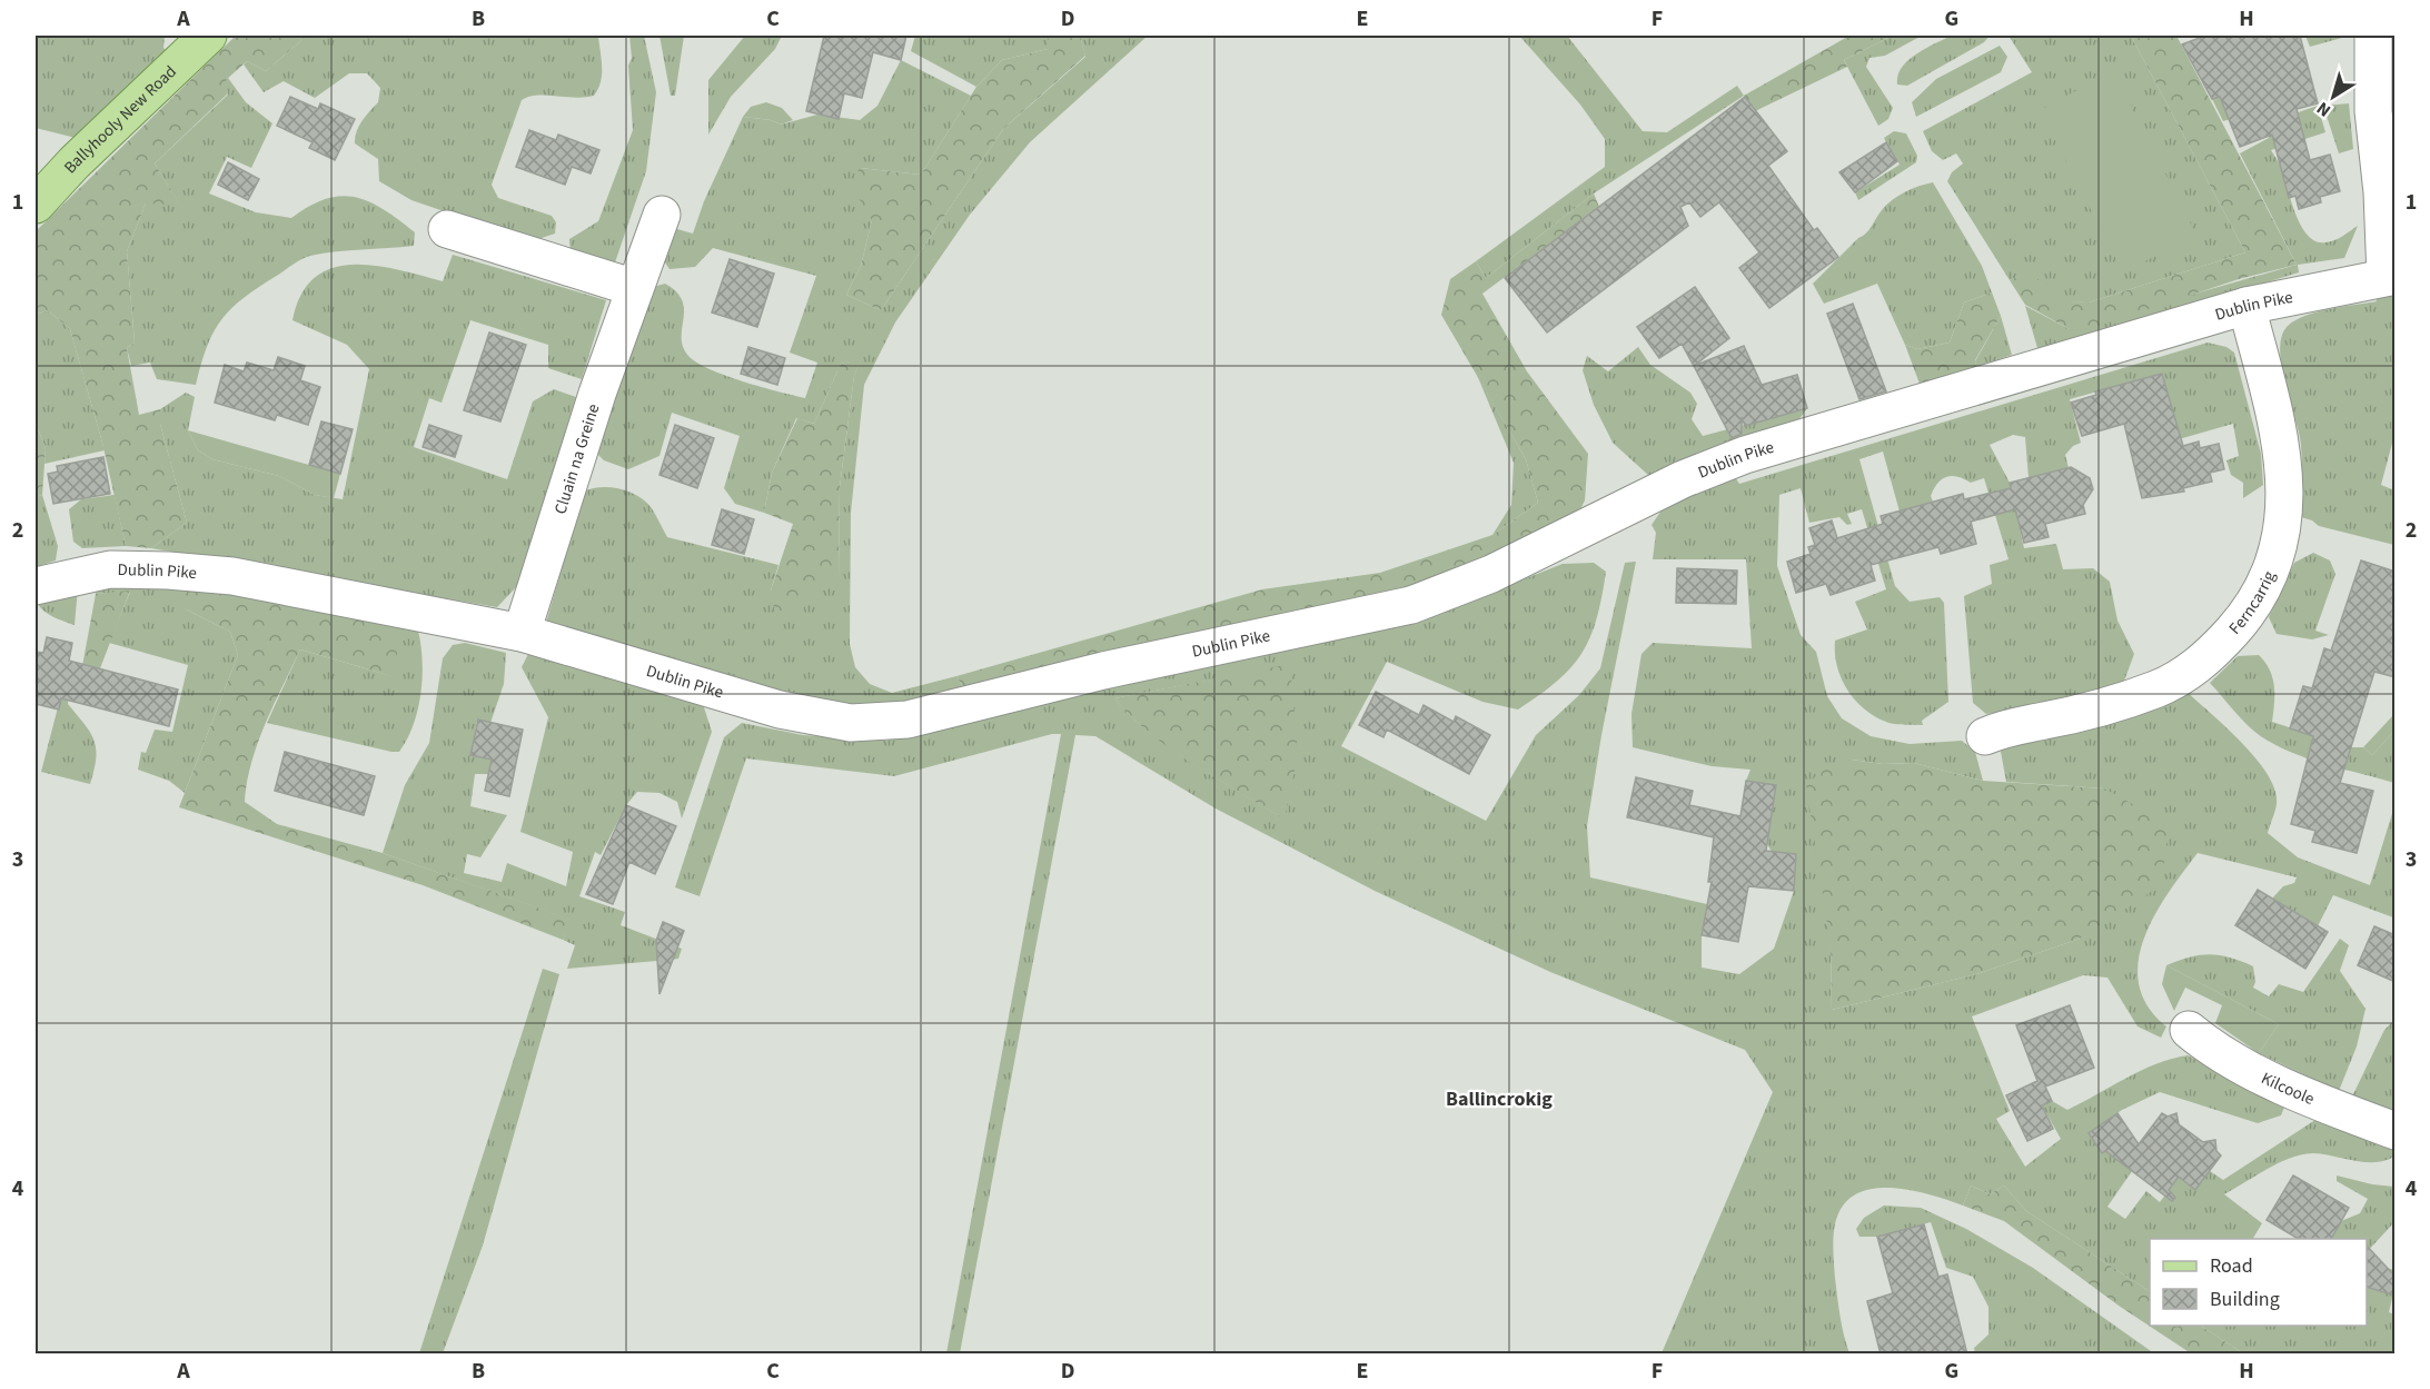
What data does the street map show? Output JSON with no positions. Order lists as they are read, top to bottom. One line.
{"streets":{"main road":["Ballyhooly New Road"],"street":["Dublin Pike","Cluain na Greine","Ferncarrig","Kilcoole"]},"crossings":[["Dublin Pike","Cluain na Greine"],["Dublin Pike","Ferncarrig"]],"districts":["Ballincrokig"],"legend":["Road","Building"],"north":"bottom left","grid":{"columns":["A","B","C","D","E","F","G","H"],"rows":["1","2","3","4"]}}
